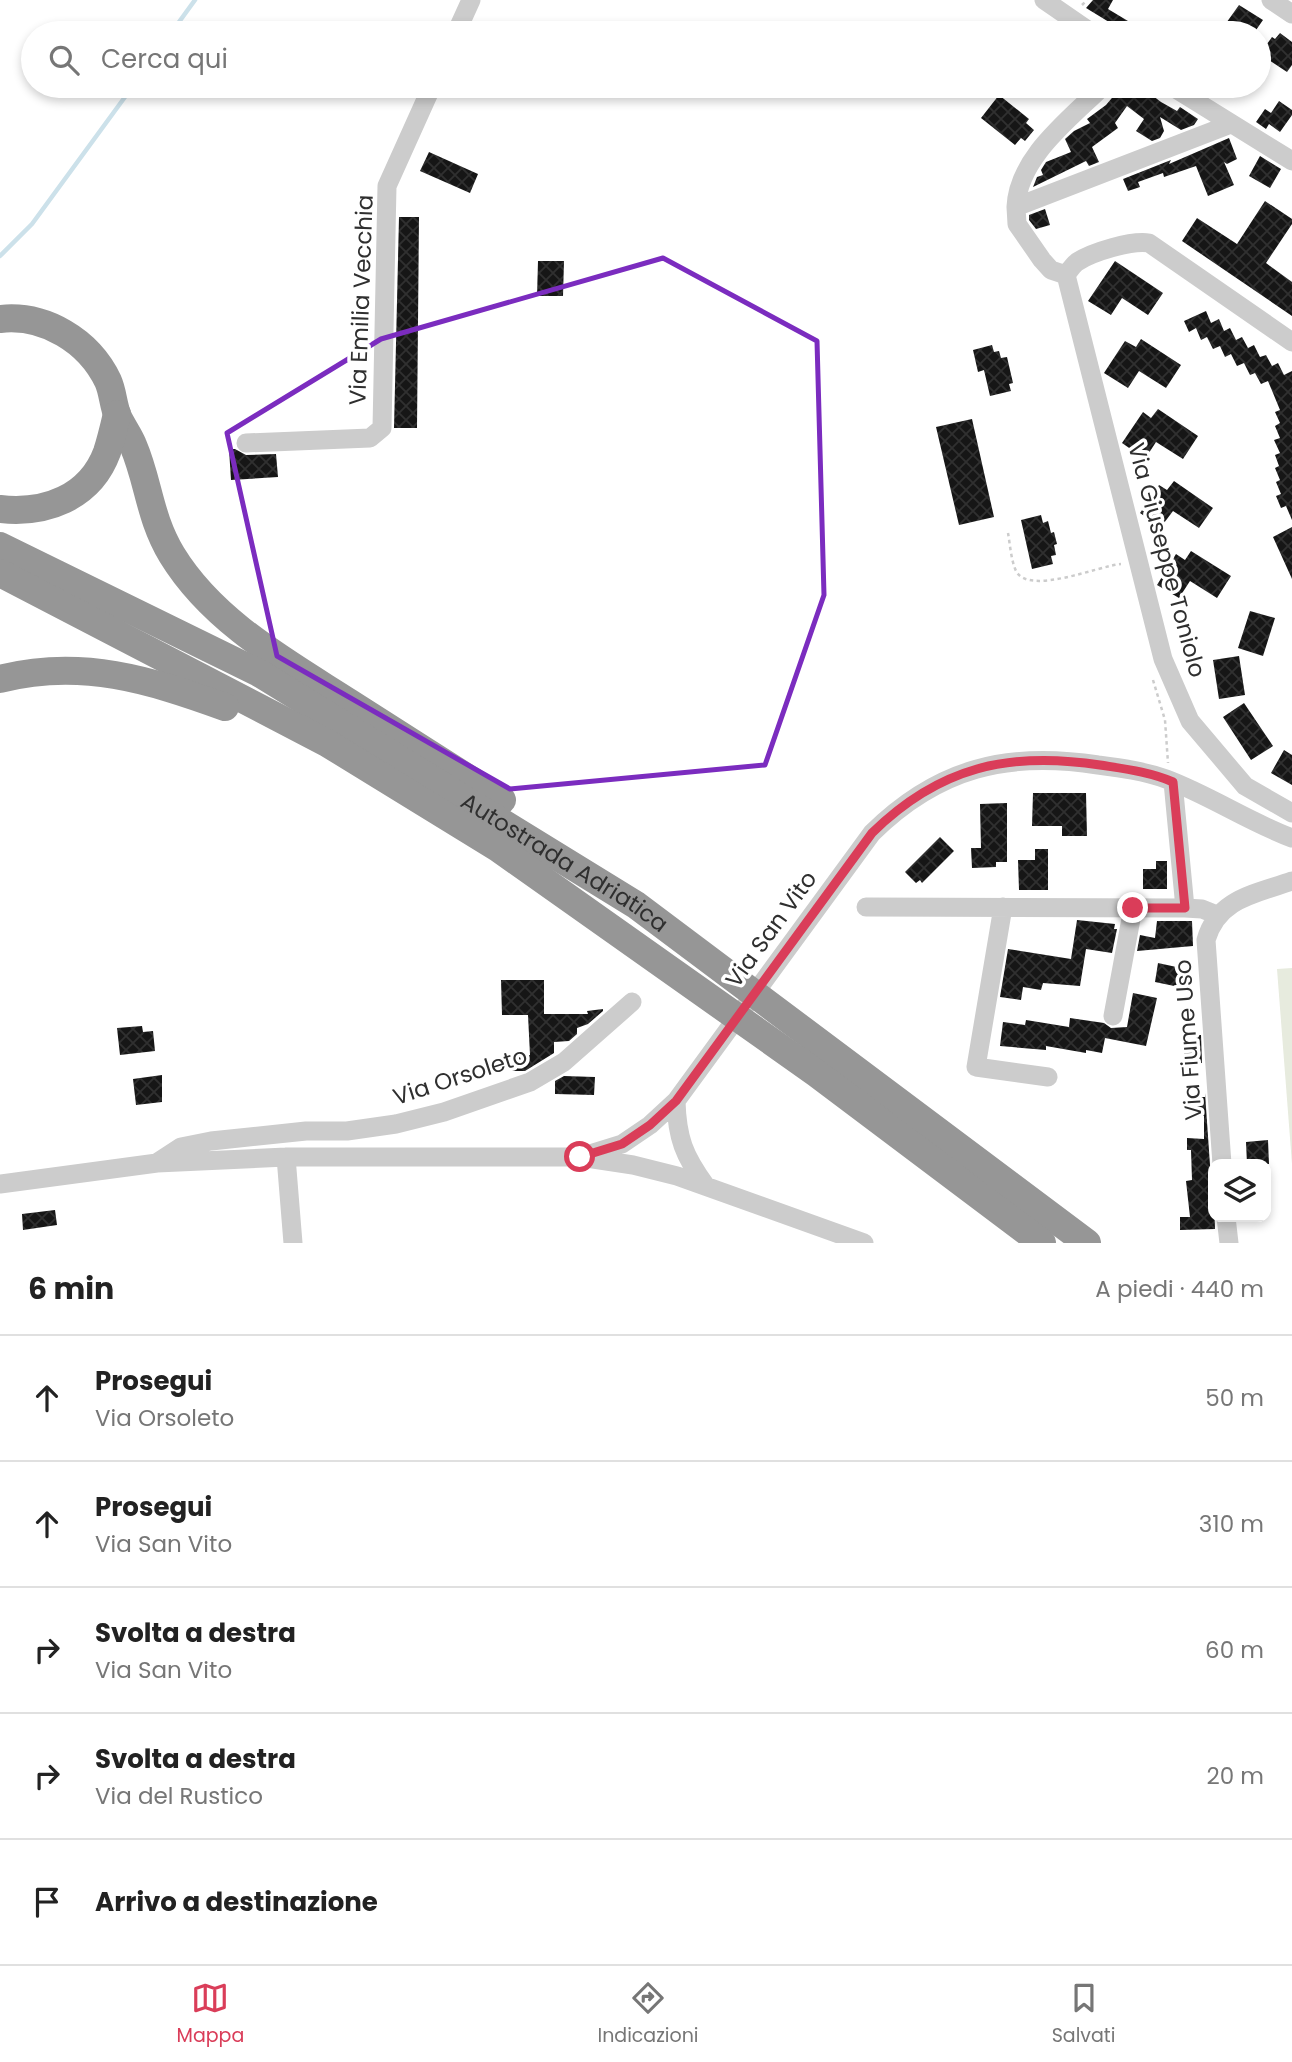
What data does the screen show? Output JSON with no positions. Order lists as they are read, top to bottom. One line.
{"streets":{"highway":["Autostrada Adriatica"],"street":["Via Emilia Vecchia","Via Giuseppe Toniolo","Via San Vito","Via Fiume Uso","Via Orsoleto"]},"crossings":[["Via San Vito","Via Orsoleto"]],"page":{"search":"Cerca qui","heading":["6 min","A piedi · 440 m"],"list":[["Prosegui","Via Orsoleto","50 m"],["Prosegui","Via San Vito","310 m"],["Svolta a destra","Via San Vito","60 m"],["Svolta a destra","Via del Rustico","20 m"],"Arrivo a destinazione"],"nav":["Mappa","Indicazioni","Salvati"]}}
